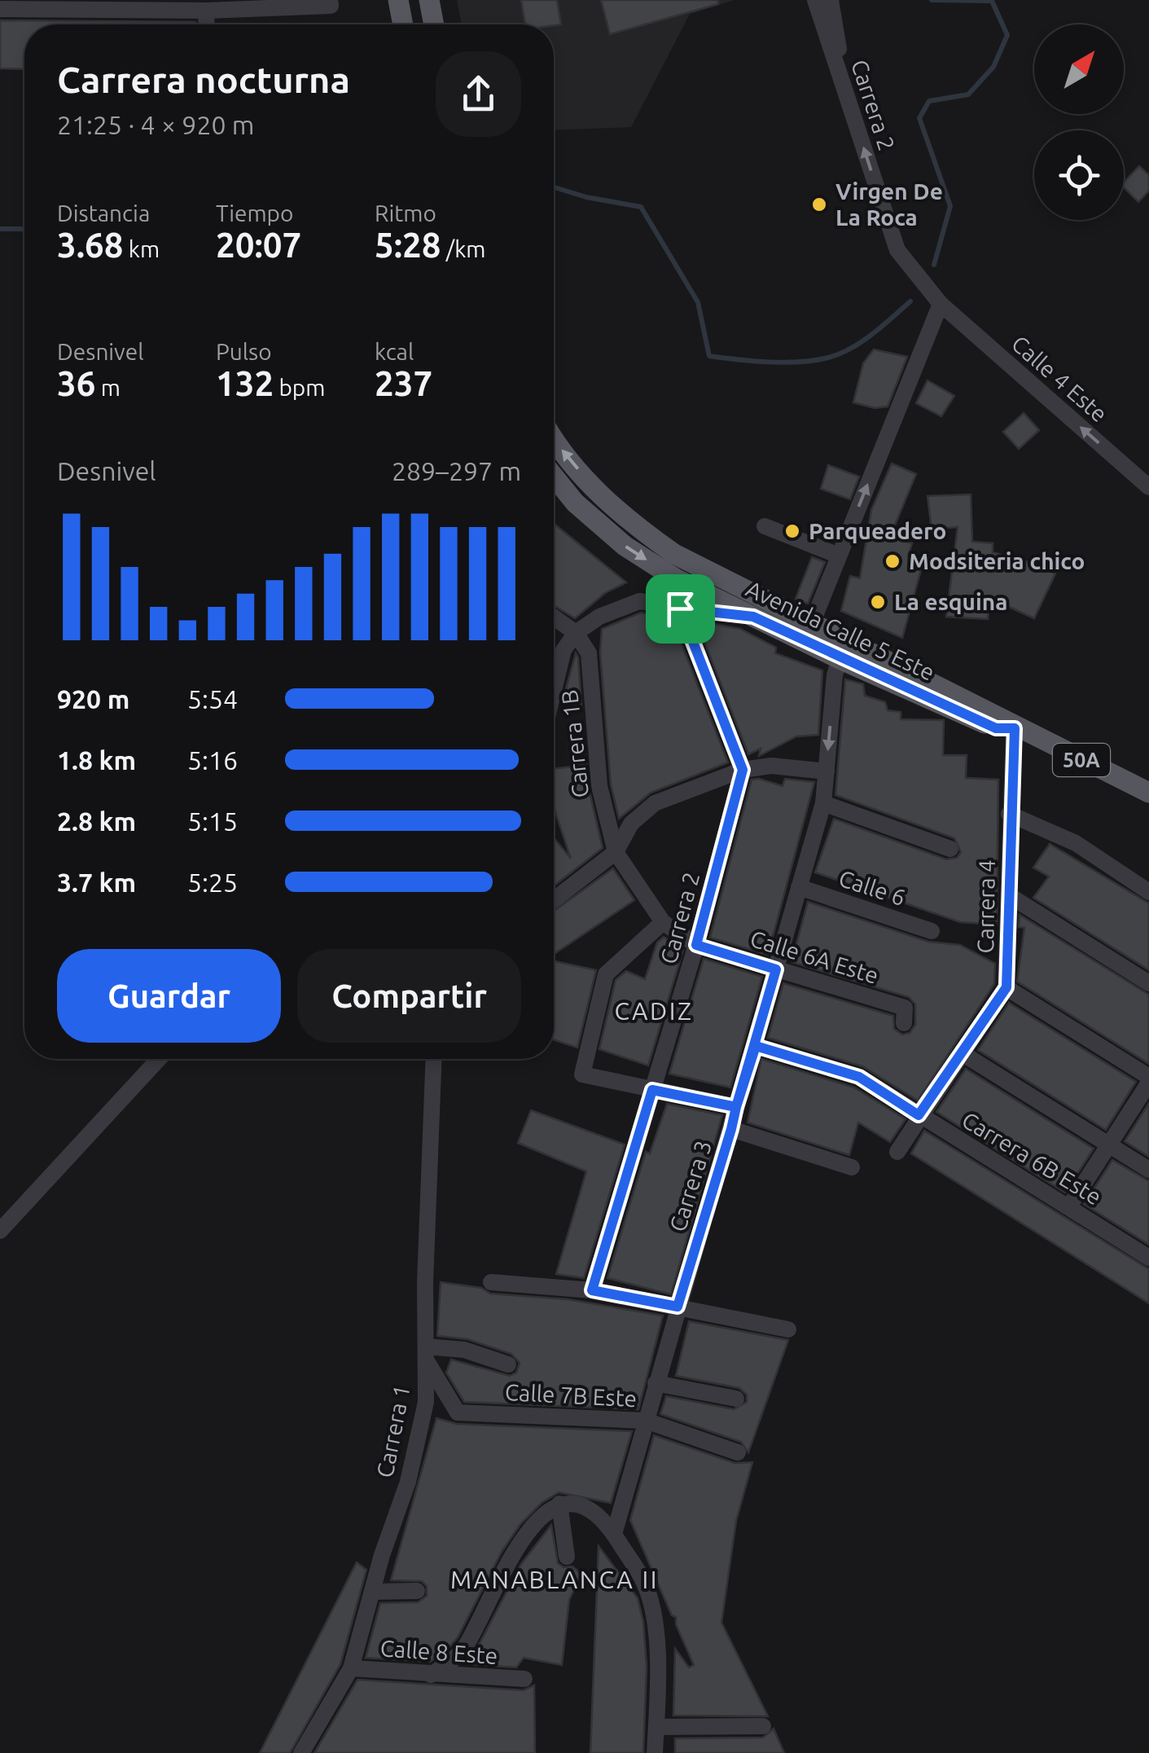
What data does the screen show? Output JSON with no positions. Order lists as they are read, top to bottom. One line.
{"streets":{"main road":["Avenida Calle 5 Este","50A"],"street":["Carrera 2","Calle 4 Este","Carrera 1B","Calle 6","Carrera 4","Calle 6A Este","Carrera 6B Este","Carrera 3","Calle 7B Este","Carrera 1","Calle 8 Este"]},"crossings":[["Carrera 2","Calle 4 Este"],["Carrera 2","Carrera 1B"],["Carrera 2","Calle 6A Este"],["Avenida Calle 5 Este","Carrera 4"],["Avenida Calle 5 Este","Carrera 3"],["Carrera 1B","Calle 6A Este"],["Calle 6","Carrera 3"],["Carrera 4","Carrera 6B Este"],["Calle 6A Este","Carrera 3"],["Carrera 6B Este","Carrera 3"],["Carrera 3","Calle 7B Este"],["Calle 7B Este","Carrera 1"],["Carrera 1","Calle 8 Este"]],"one_way":["Calle 4 Este"],"districts":["CADIZ","MANABLANCA II"],"places":["Virgen De La Roca","Parqueadero","Modsiteria chico","La esquina"],"north":"top right","page":{"heading":["Carrera nocturna","21:25 · 4 × 920 m"],"stats":[["Distancia","3.68 km"],["Tiempo","20:07"],["Ritmo","5:28 /km"],["Desnivel","36 m"],["Pulso","132 bpm"],["kcal","237"]],"chart":["Desnivel","289–297 m"],"list":[{"name":"920 m","note":"5:54"},{"name":"1.8 km","note":"5:16"},{"name":"2.8 km","note":"5:15"},{"name":"3.7 km","note":"5:25"}],"buttons":["Guardar","Compartir"]}}
